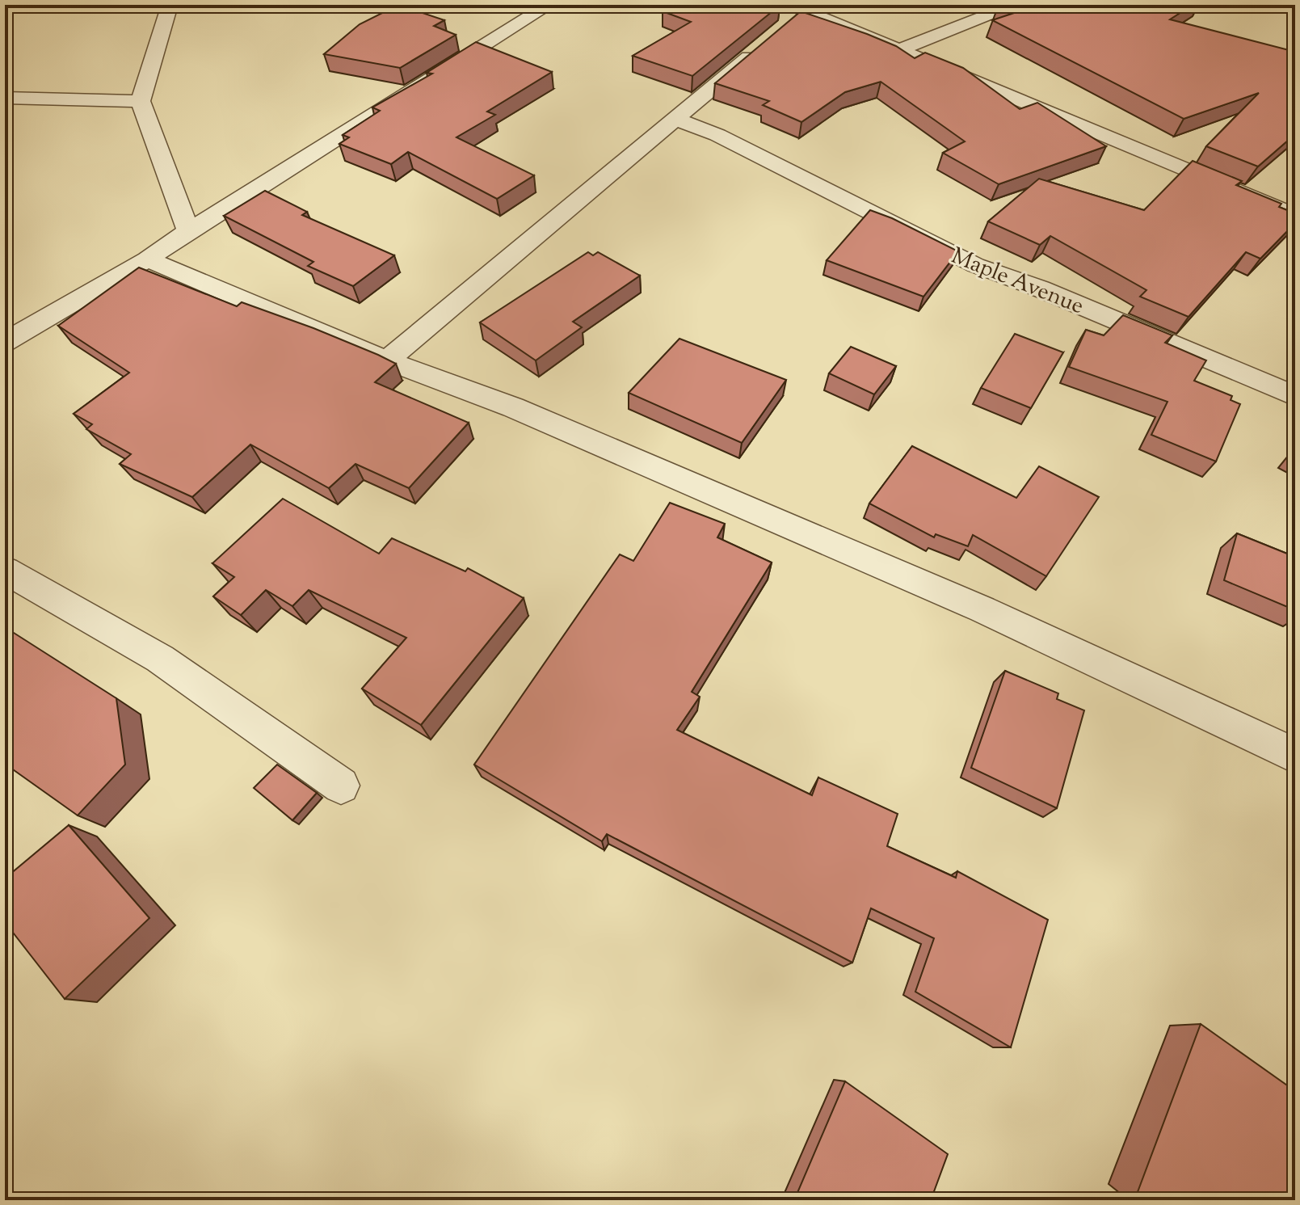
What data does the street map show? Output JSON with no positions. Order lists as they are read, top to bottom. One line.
{"streets":{"street":["Maple Avenue"]}}
